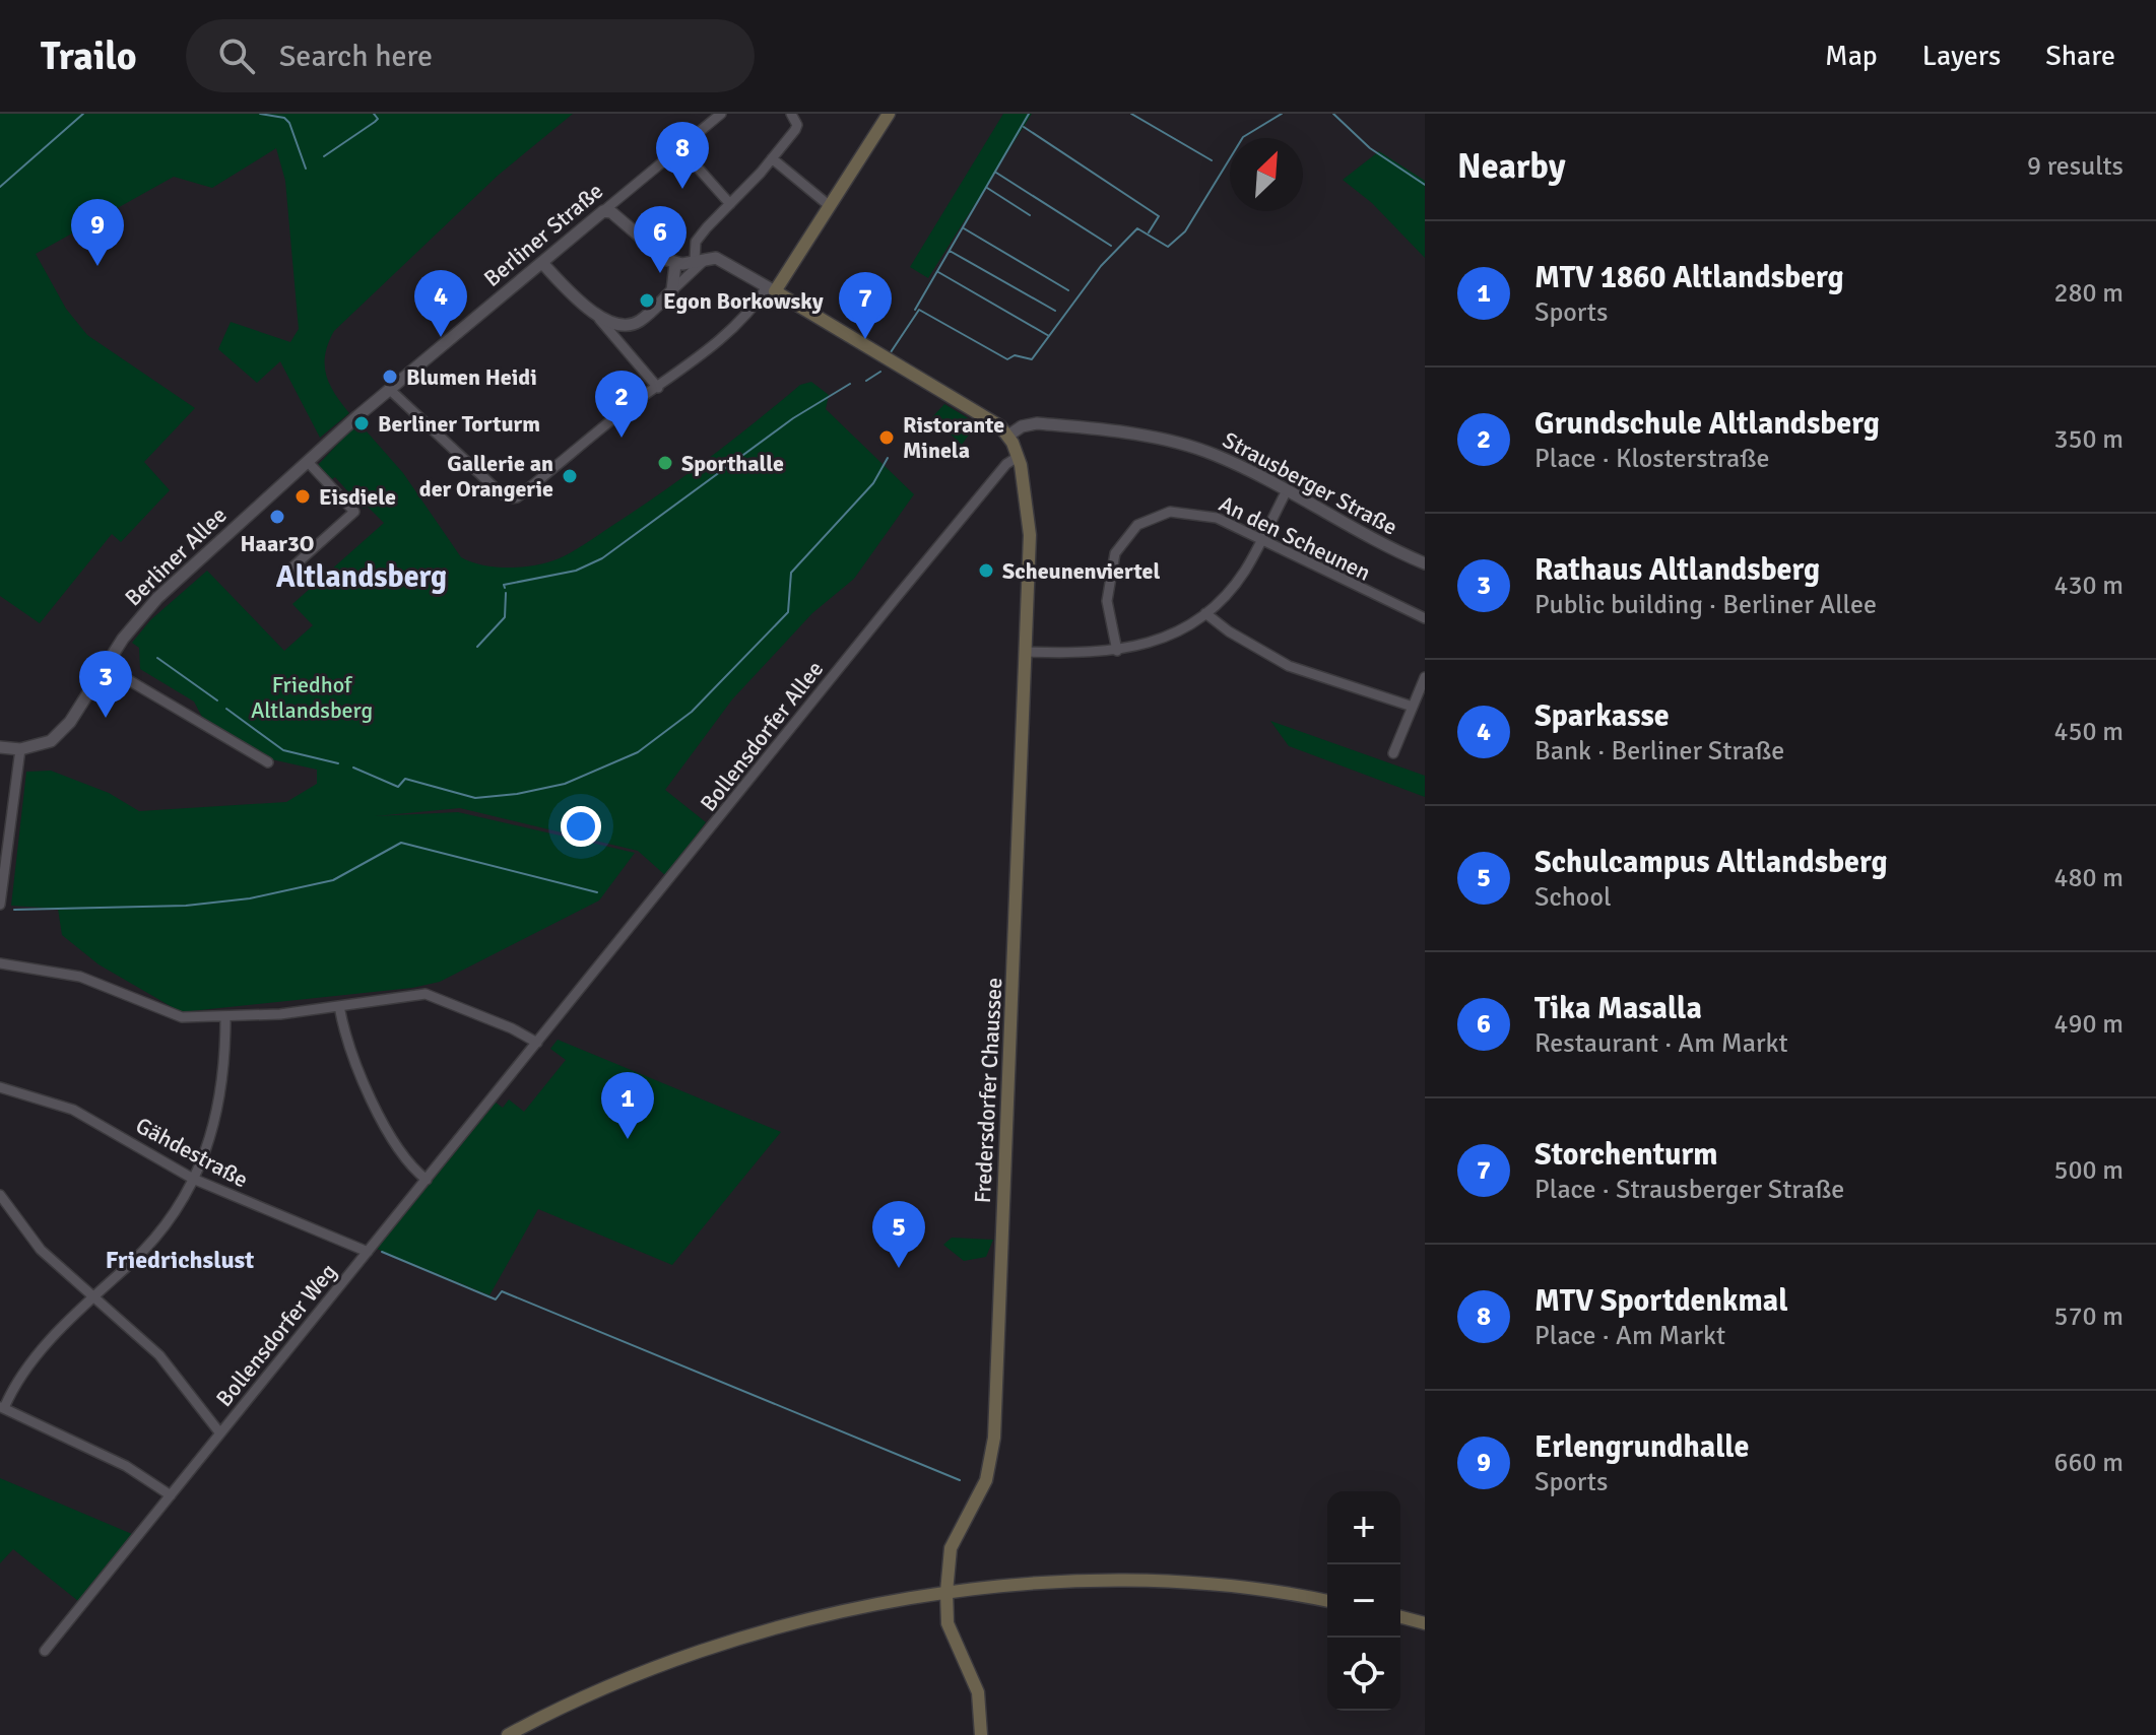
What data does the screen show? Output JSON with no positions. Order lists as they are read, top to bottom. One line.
{"streets":{"main road":["Fredersdorfer Chaussee"],"street":["Berliner Straße","Strausberger Straße","An den Scheunen","Berliner Allee","Bollensdorfer Allee","Gähdestraße","Bollensdorfer Weg"]},"crossings":[["Berliner Straße","Berliner Allee"],["Strausberger Straße","Fredersdorfer Chaussee"],["Bollensdorfer Allee","Fredersdorfer Chaussee"],["Bollensdorfer Allee","Bollensdorfer Weg"],["Gähdestraße","Bollensdorfer Weg"]],"districts":["Altlandsberg","Friedrichslust"],"parks":["Friedhof Altlandsberg"],"places":["Egon Borkowsky","Blumen Heidi","Berliner Torturm","Ristorante Minela","Sporthalle","Gallerie an der Orangerie","Eisdiele","Haar3O","Scheunenviertel"],"north":"top right","page":{"header":"Trailo","search":"Search here","nav":["Map","Layers","Share"],"heading":["Nearby","9 results"],"pins":["8","9","6","4","7","2","3","1","5"],"list":[{"mark":"1","name":"MTV 1860 Altlandsberg","note":"Sports","value":"280 m"},{"mark":"2","name":"Grundschule Altlandsberg","note":"Place · Klosterstraße","value":"350 m"},{"mark":"3","name":"Rathaus Altlandsberg","note":"Public building · Berliner Allee","value":"430 m"},{"mark":"4","name":"Sparkasse","note":"Bank · Berliner Straße","value":"450 m"},{"mark":"5","name":"Schulcampus Altlandsberg","note":"School","value":"480 m"},{"mark":"6","name":"Tika Masalla","note":"Restaurant · Am Markt","value":"490 m"},{"mark":"7","name":"Storchenturm","note":"Place · Strausberger Straße","value":"500 m"},{"mark":"8","name":"MTV Sportdenkmal","note":"Place · Am Markt","value":"570 m"},{"mark":"9","name":"Erlengrundhalle","note":"Sports","value":"660 m"}],"map_buttons":["+","−"]}}
